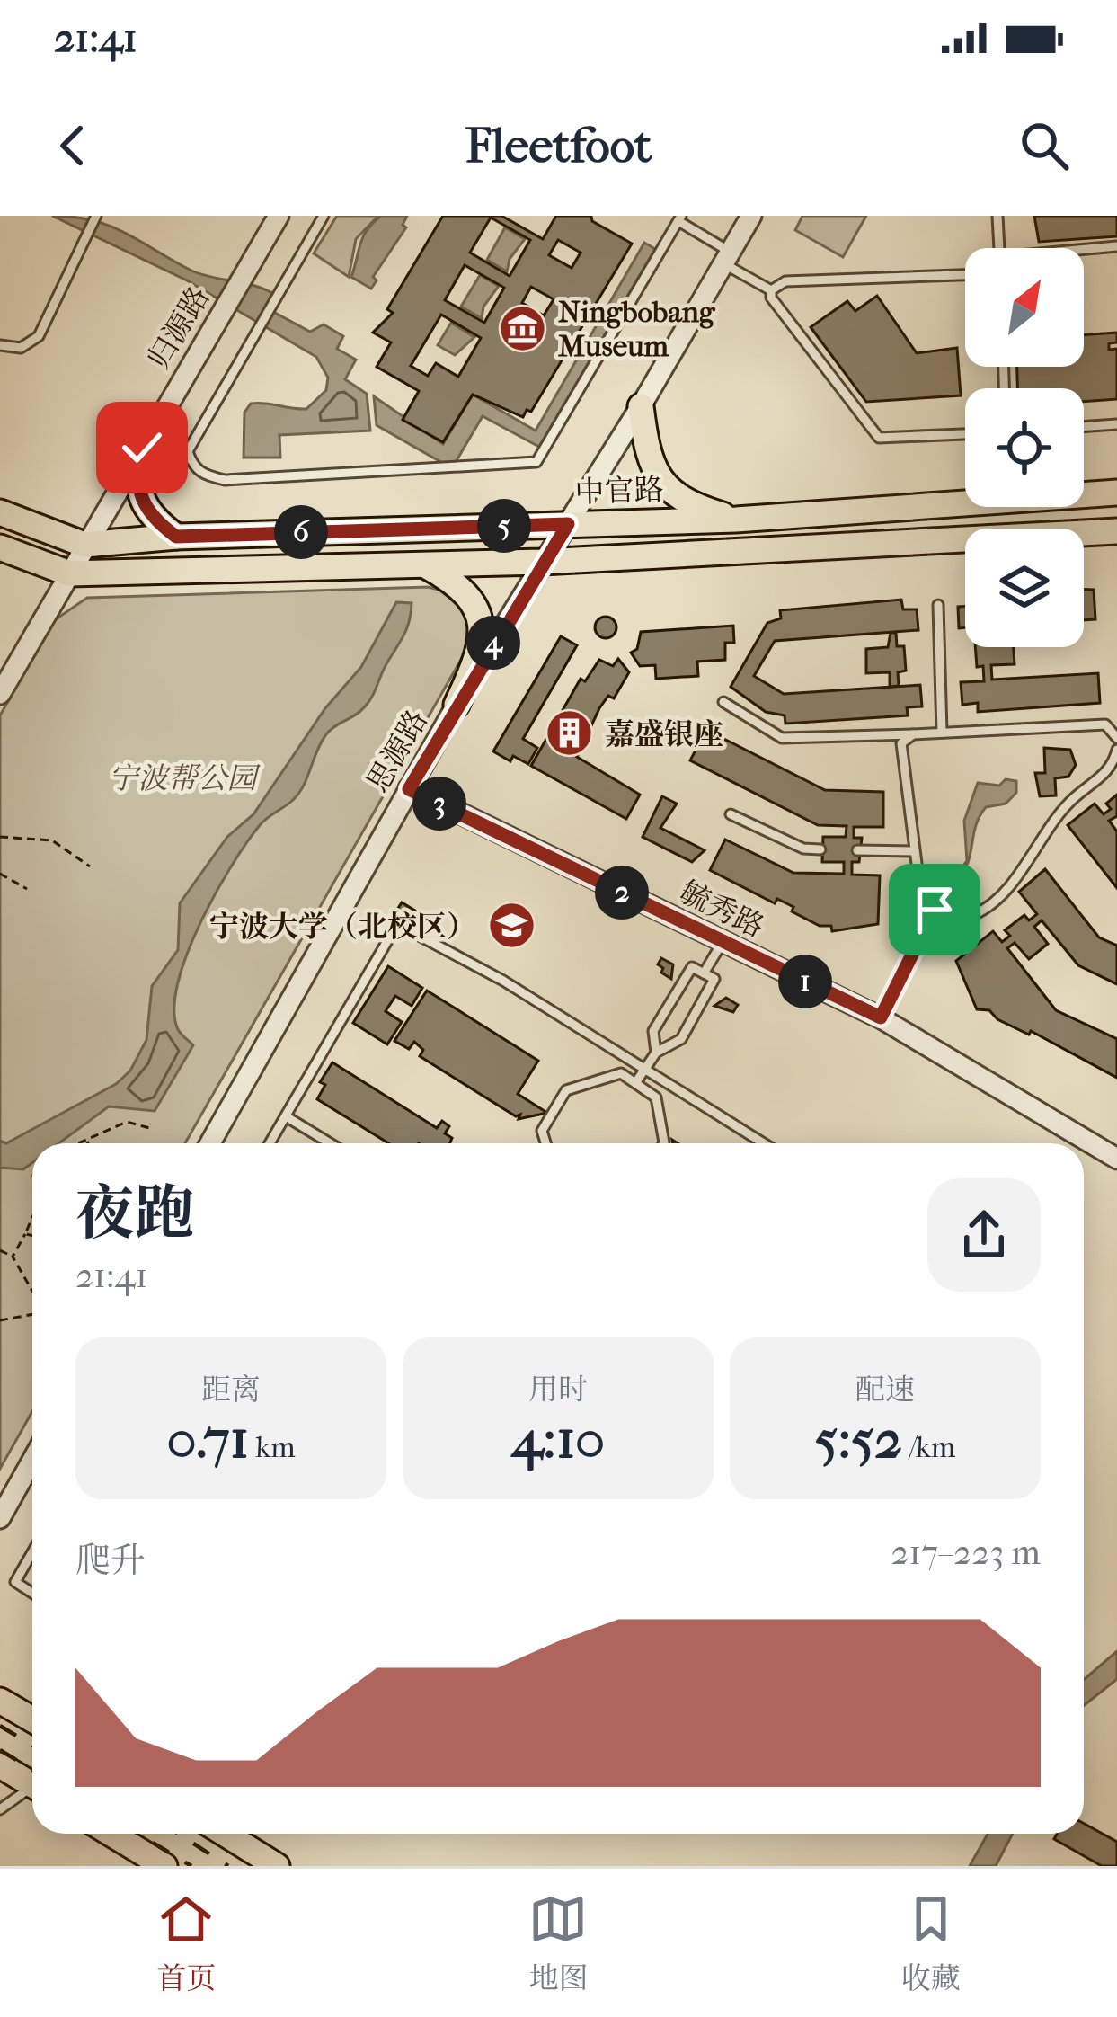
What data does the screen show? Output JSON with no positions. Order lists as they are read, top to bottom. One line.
{"streets":{"main road":["中官路"],"street":["归源路","思源路","毓秀路"]},"crossings":[["归源路","中官路"],["中官路","思源路"],["思源路","毓秀路"]],"parks":["宁波帮公园"],"places":{"museum":["Ningbobang Museum"],"building":["嘉盛银座"],"school or university":["宁波大学（北校区）"]},"north":"top right","page":{"status":"21:41","header":"Fleetfoot","pins":["5","6","4","3","2","1"],"heading":["夜跑","21:41"],"stats":[["距离","0.71 km"],["用时","4:10"],["配速","5:52 /km"]],"chart":["爬升","217–223 m"],"tabs":["首页","地图","收藏"]}}
